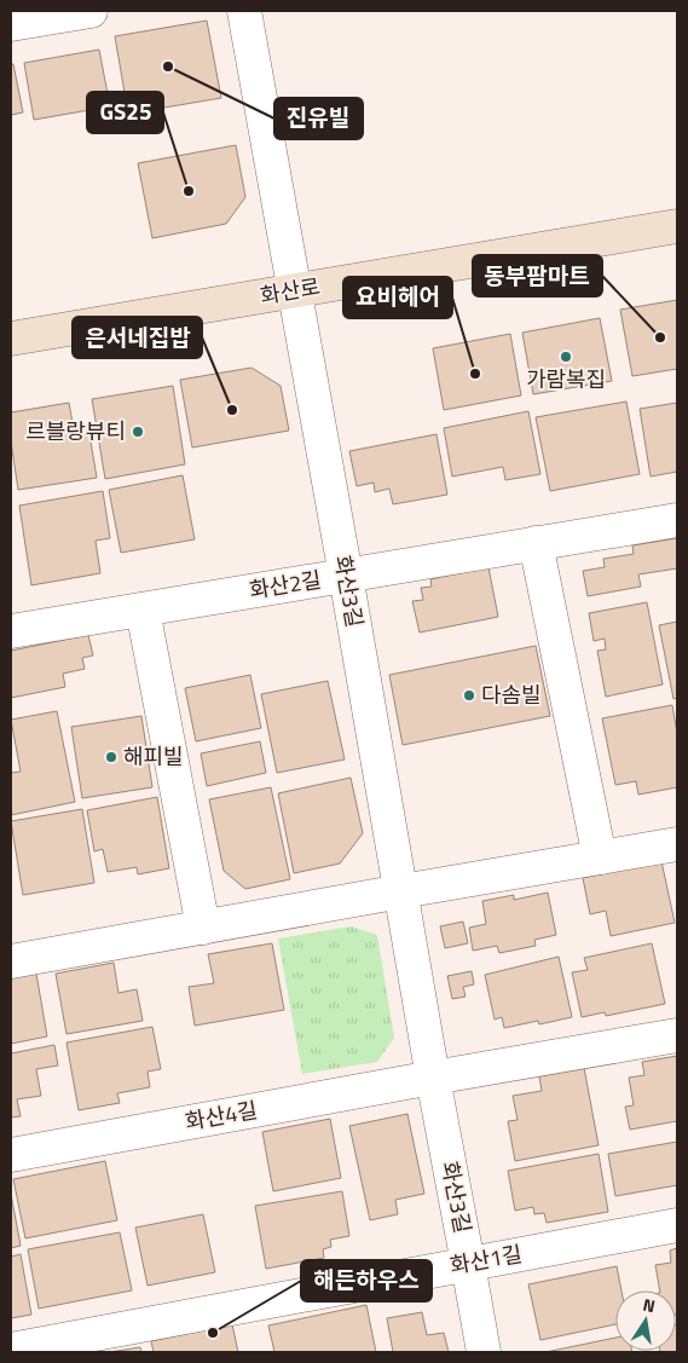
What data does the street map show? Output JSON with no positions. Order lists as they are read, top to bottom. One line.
{"streets":{"street":["화산로","화산2길","화산3길","화산4길","화산1길"]},"crossings":[["화산로","화산3길"],["화산2길","화산3길"],["화산3길","화산4길"],["화산3길","화산1길"]],"places":["진유빌","GS25","동부팜마트","가람복집","요비헤어","은서네집밥","르블랑뷰티","다솜빌","해피빌","해든하우스"],"north":"top"}
